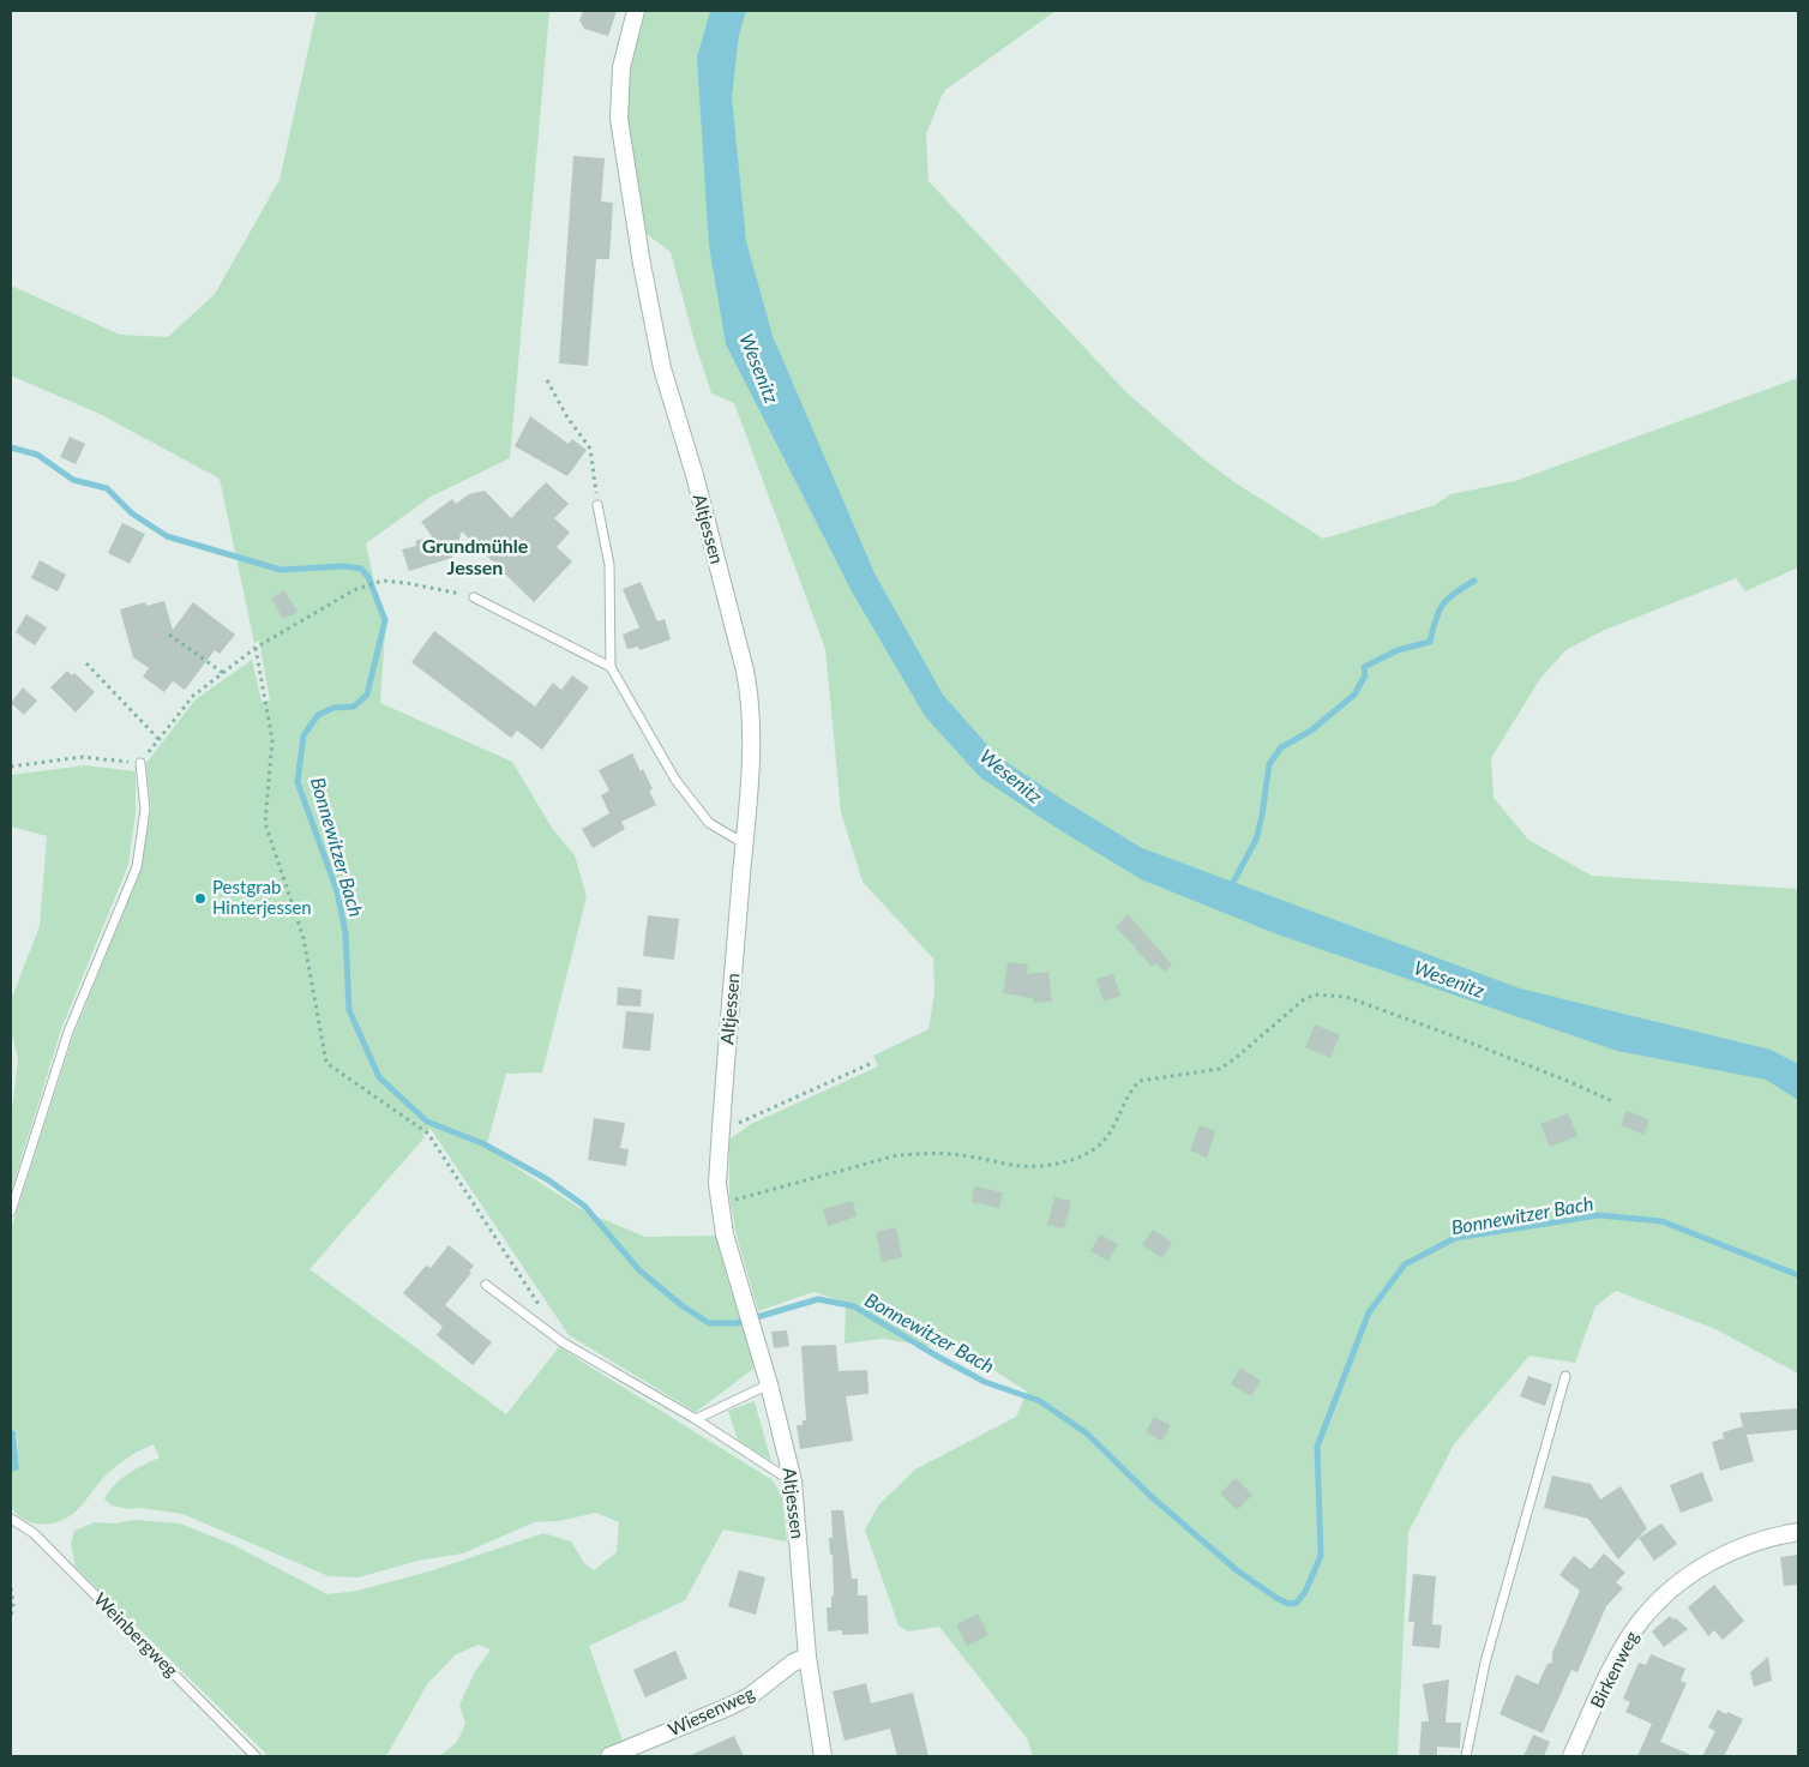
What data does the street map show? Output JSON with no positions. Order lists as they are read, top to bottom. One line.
{"streets":{"street":["Altjessen","Birkenweg","Wiesenweg"],"lane":["Weinbergweg"]},"crossings":[["Altjessen","Wiesenweg"]],"districts":["Grundmühle Jessen"],"water":["Wesenitz","Bonnewitzer Bach"],"places":["Pestgrab Hinterjessen"]}
